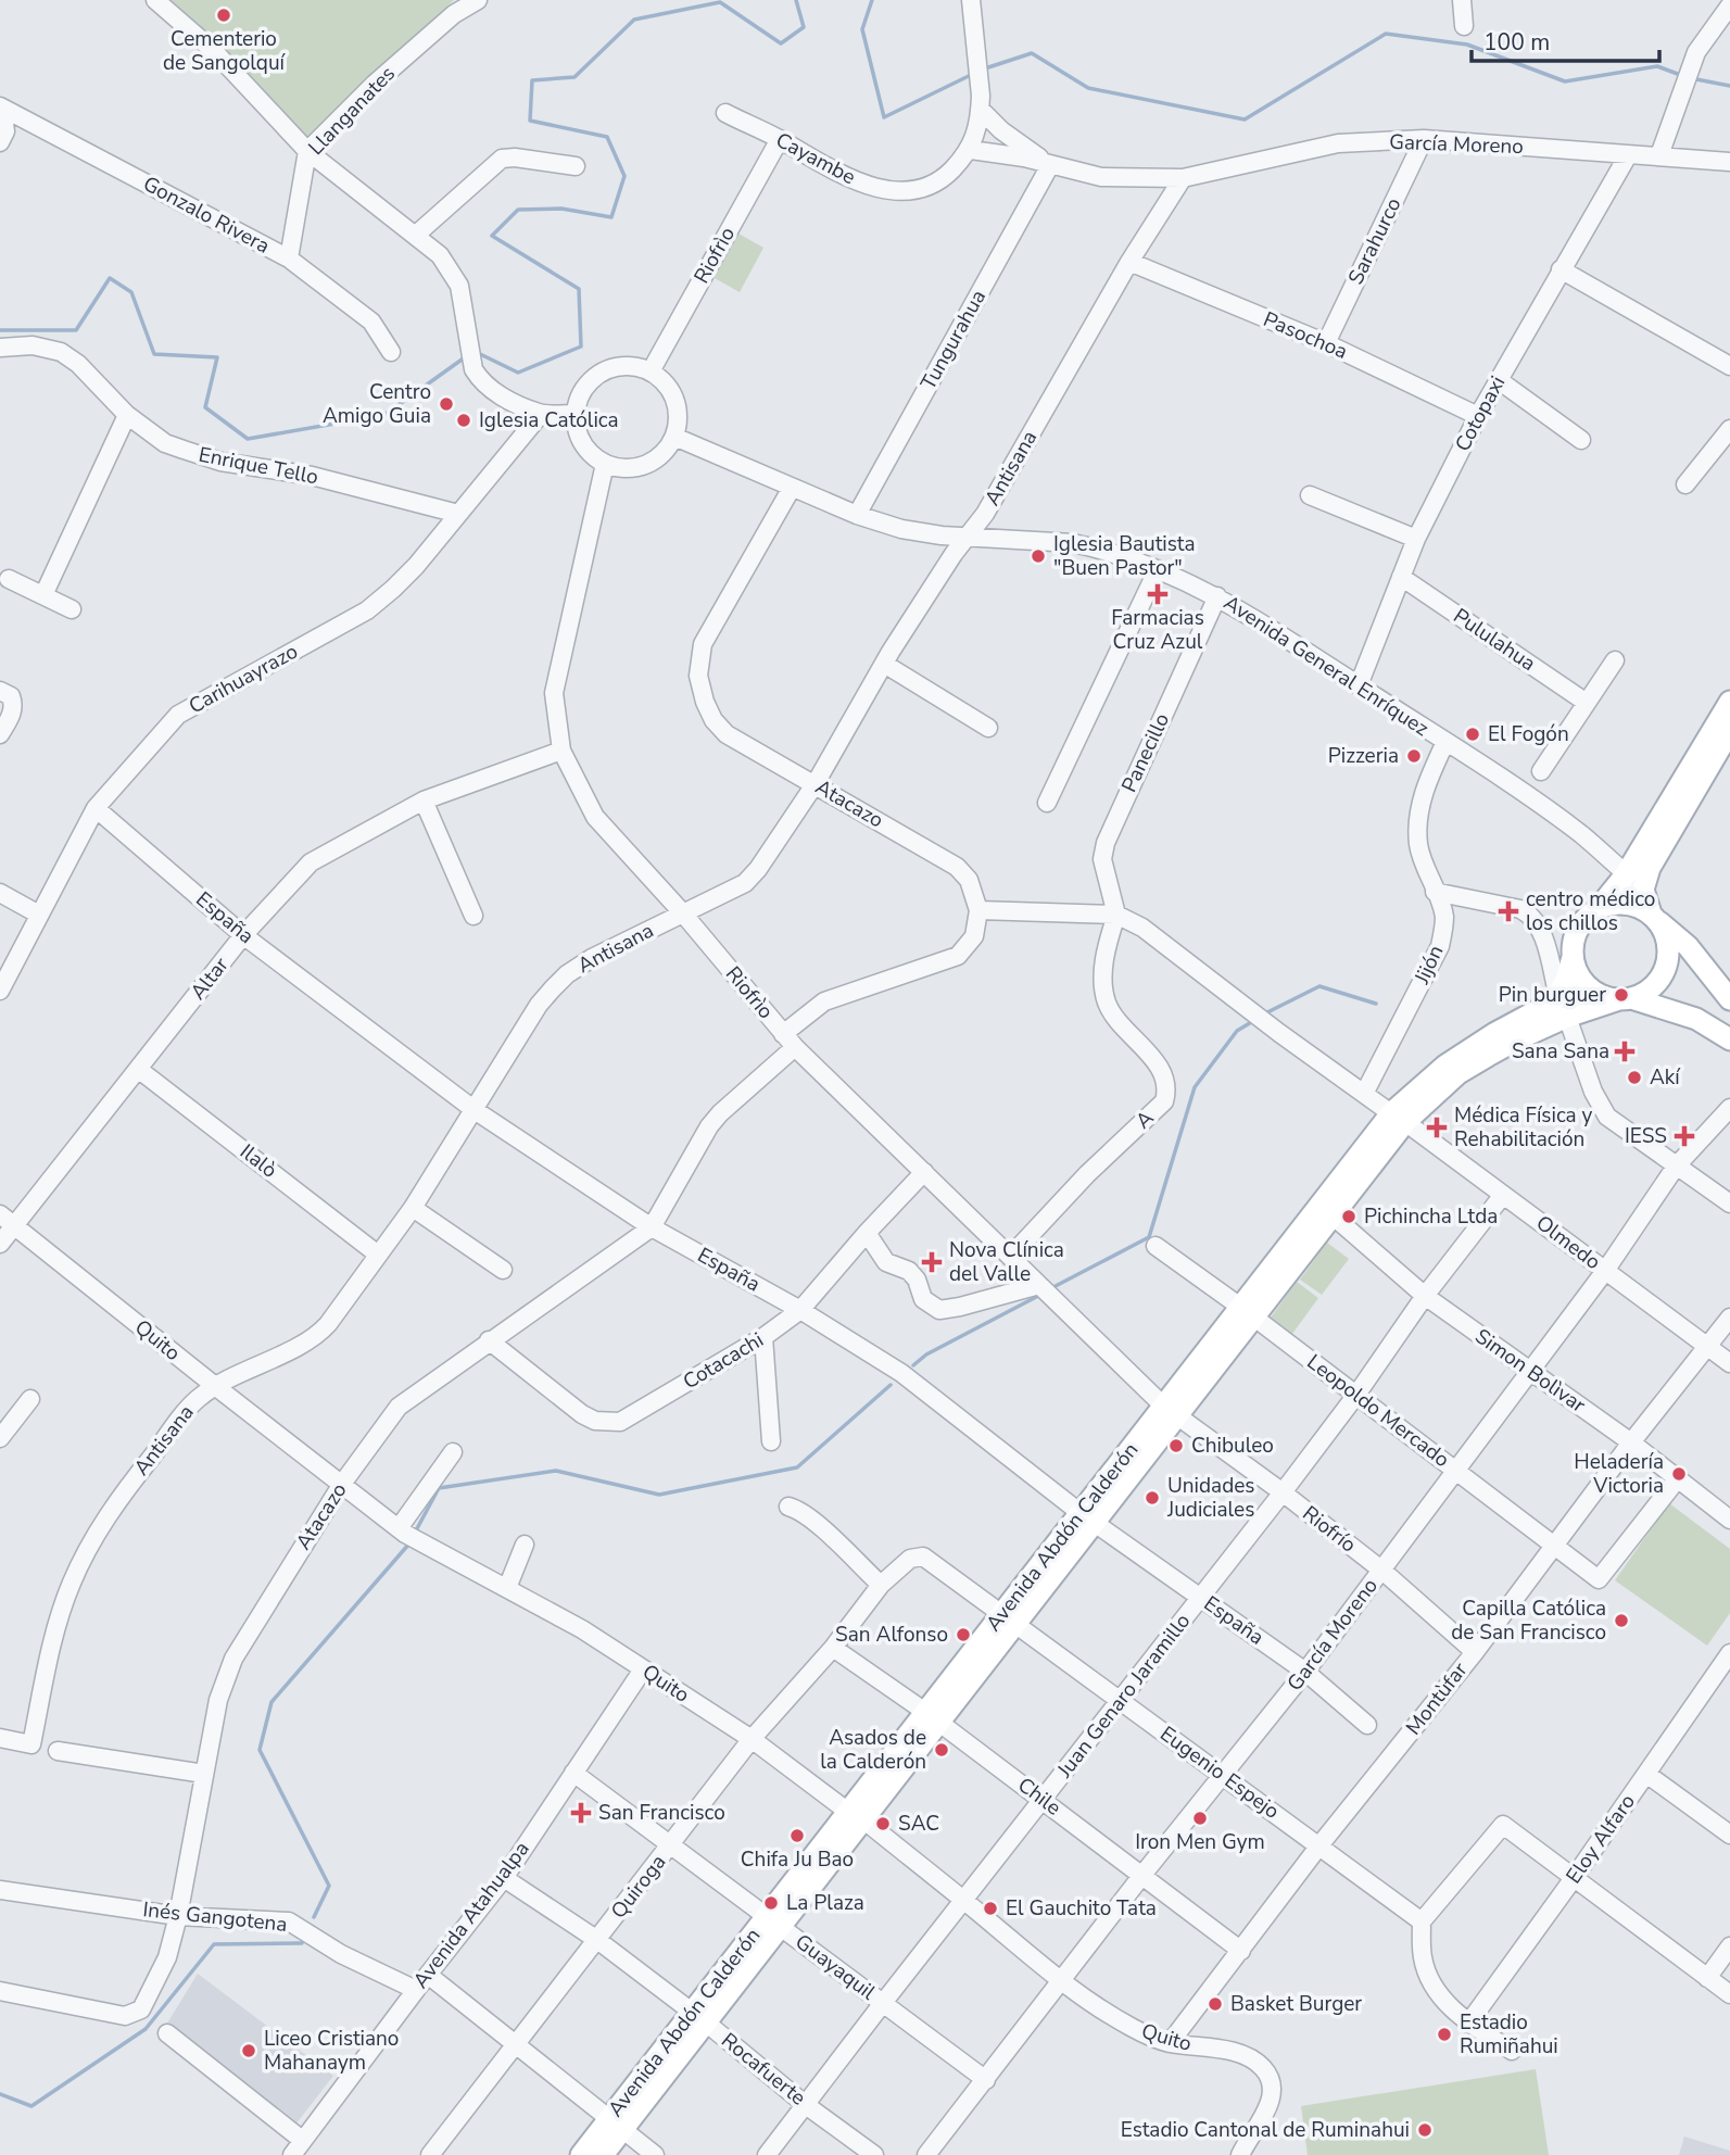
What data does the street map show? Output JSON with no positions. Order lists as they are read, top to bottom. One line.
{"streets":{"main road":["Avenida Abdón Calderón"],"street":["Llanganates","García Moreno","Cayambe","Gonzalo Rivera","Sarahurco","Riofrìo","Pasochoa","Tungurahua","Cotopaxi","Enrique Tello","Antisana","Pululahua","Avenida General Enríquez","Carihuayrazo","Panecillo","Atacazo","España","Jijón","Altar","A","Ilalò","Olmedo","Quito","Cotacachi","Simon Bolìvar","Leopoldo Mercado","Riofrío","Juan Genaro Jaramillo","Montùfar","Eugenio Espejo","Chile","Eloy Alfaro","Quiroga","Avenida Atahualpa","Inés Gangotena","Guayaquil","Rocafuerte"]},"crossings":[["Llanganates","Gonzalo Rivera"],["García Moreno","Cayambe"],["García Moreno","Sarahurco"],["García Moreno","Tungurahua"],["García Moreno","Cotopaxi"],["García Moreno","Antisana"],["García Moreno","España"],["García Moreno","Olmedo"],["García Moreno","Quito"],["García Moreno","Simon Bolìvar"],["García Moreno","Leopoldo Mercado"],["García Moreno","Riofrío"],["García Moreno","Eugenio Espejo"],["García Moreno","Chile"],["García Moreno","Guayaquil"],["Cayambe","Riofrìo"],["Sarahurco","Pasochoa"],["Riofrìo","Antisana"],["Riofrìo","Avenida General Enríquez"],["Riofrìo","Atacazo"],["Riofrìo","Altar"],["Riofrìo","A"],["Riofrìo","Cotacachi"],["Riofrìo","Riofrío"],["Riofrìo","Avenida Abdón Calderón"],["Pasochoa","Cotopaxi"],["Pasochoa","Antisana"],["Tungurahua","Avenida General Enríquez"],["Cotopaxi","Pululahua"],["Cotopaxi","Avenida General Enríquez"],["Enrique Tello","Carihuayrazo"],["Antisana","Avenida General Enríquez"],["Antisana","Atacazo"],["Antisana","España"],["Antisana","Ilalò"],["Antisana","Quito"],["Avenida General Enríquez","Panecillo"],["Avenida General Enríquez","Atacazo"],["Avenida General Enríquez","Jijón"],["Carihuayrazo","España"],["Panecillo","A"],["Panecillo","Olmedo"],["Atacazo","España"],["Atacazo","Quito"],["Atacazo","Cotacachi"],["Atacazo","Inés Gangotena"],["España","Altar"],["España","Cotacachi"],["España","Avenida Abdón Calderón"],["España","Juan Genaro Jaramillo"],["Jijón","Olmedo"],["Altar","Ilalò"],["Altar","Quito"],["A","Olmedo"],["Olmedo","Avenida Abdón Calderón"],["Olmedo","Juan Genaro Jaramillo"],["Olmedo","Montùfar"],["Quito","Avenida Abdón Calderón"],["Quito","Juan Genaro Jaramillo"],["Quito","Montùfar"],["Quito","Quiroga"],["Quito","Avenida Atahualpa"],["Simon Bolìvar","Leopoldo Mercado"],["Simon Bolìvar","Avenida Abdón Calderón"],["Simon Bolìvar","Juan Genaro Jaramillo"],["Simon Bolìvar","Montùfar"],["Leopoldo Mercado","Avenida Abdón Calderón"],["Leopoldo Mercado","Juan Genaro Jaramillo"],["Leopoldo Mercado","Montùfar"],["Riofrío","Avenida Abdón Calderón"],["Riofrío","Juan Genaro Jaramillo"],["Riofrío","Montùfar"],["Avenida Abdón Calderón","Eugenio Espejo"],["Avenida Abdón Calderón","Chile"],["Avenida Abdón Calderón","Guayaquil"],["Avenida Abdón Calderón","Rocafuerte"],["Juan Genaro Jaramillo","Eugenio Espejo"],["Juan Genaro Jaramillo","Chile"],["Juan Genaro Jaramillo","Guayaquil"],["Juan Genaro Jaramillo","Rocafuerte"],["Montùfar","Eugenio Espejo"],["Montùfar","Chile"],["Eugenio Espejo","Quiroga"],["Chile","Quiroga"],["Quiroga","Guayaquil"],["Quiroga","Rocafuerte"],["Avenida Atahualpa","Inés Gangotena"],["Avenida Atahualpa","Guayaquil"],["Avenida Atahualpa","Rocafuerte"]],"places":{"other":["Cementerio de Sangolquí","Centro Amigo Guia","Iglesia Católica","Iglesia Bautista \"Buen Pastor\"","El Fogón","Pizzeria","Pin burguer","Akí","Pichincha Ltda","Chibuleo","Heladería Victoria","Unidades Judiciales","Capilla Católica de San Francisco","San Alfonso","Asados de la Calderón","Iron Men Gym","SAC","Chifa Ju Bao","La Plaza","El Gauchito Tata","Basket Burger","Estadio Rumiñahui","Liceo Cristiano Mahanaym","Estadio Cantonal de Ruminahui"],"health":["Farmacias Cruz Azul","centro médico los chillos","Sana Sana","Médica Física y Rehabilitación","IESS","Nova Clínica del Valle","San Francisco"]},"scale_bar":"100 m"}
